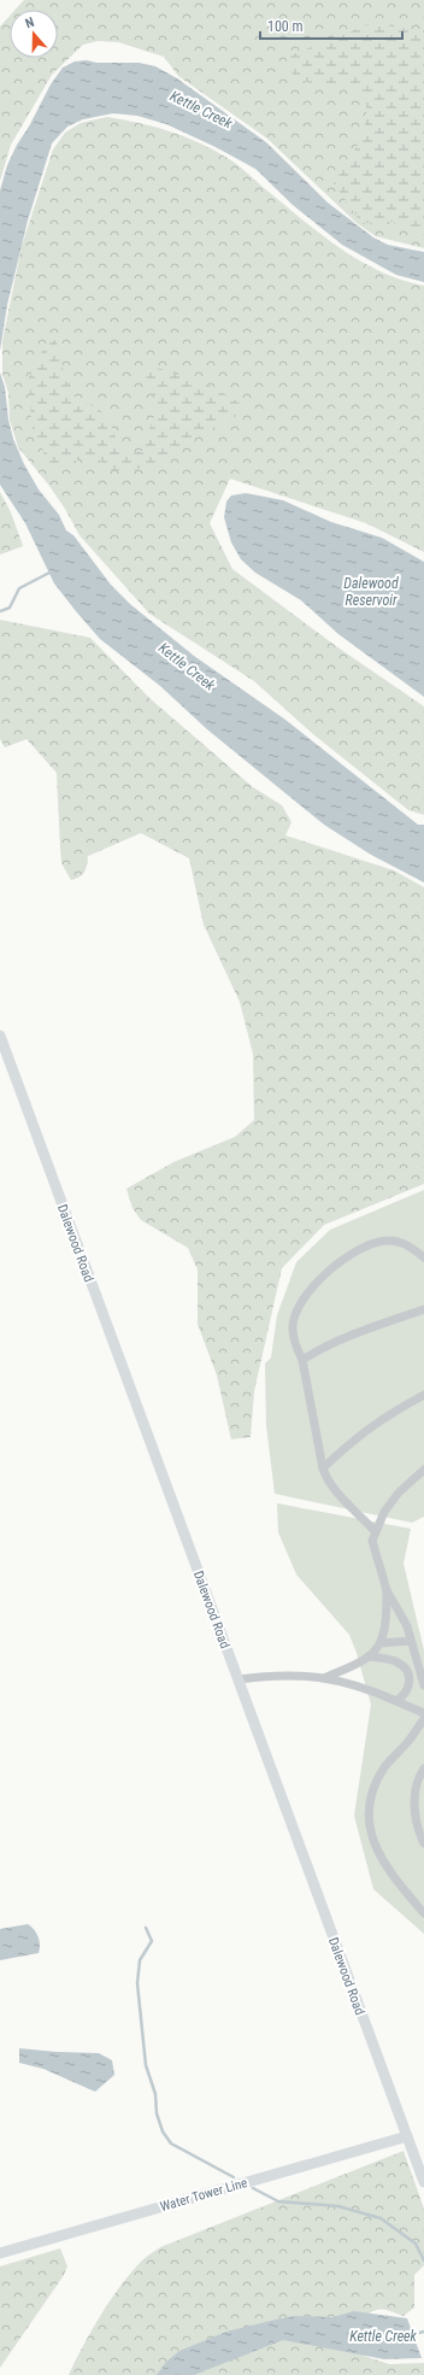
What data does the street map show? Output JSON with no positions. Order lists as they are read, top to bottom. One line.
{"streets":{"main road":["Dalewood Road","Water Tower Line"]},"crossings":[["Dalewood Road","Water Tower Line"]],"water":["Kettle Creek","Dalewood Reservoir"],"scale_bar":"100 m","north":"top"}
